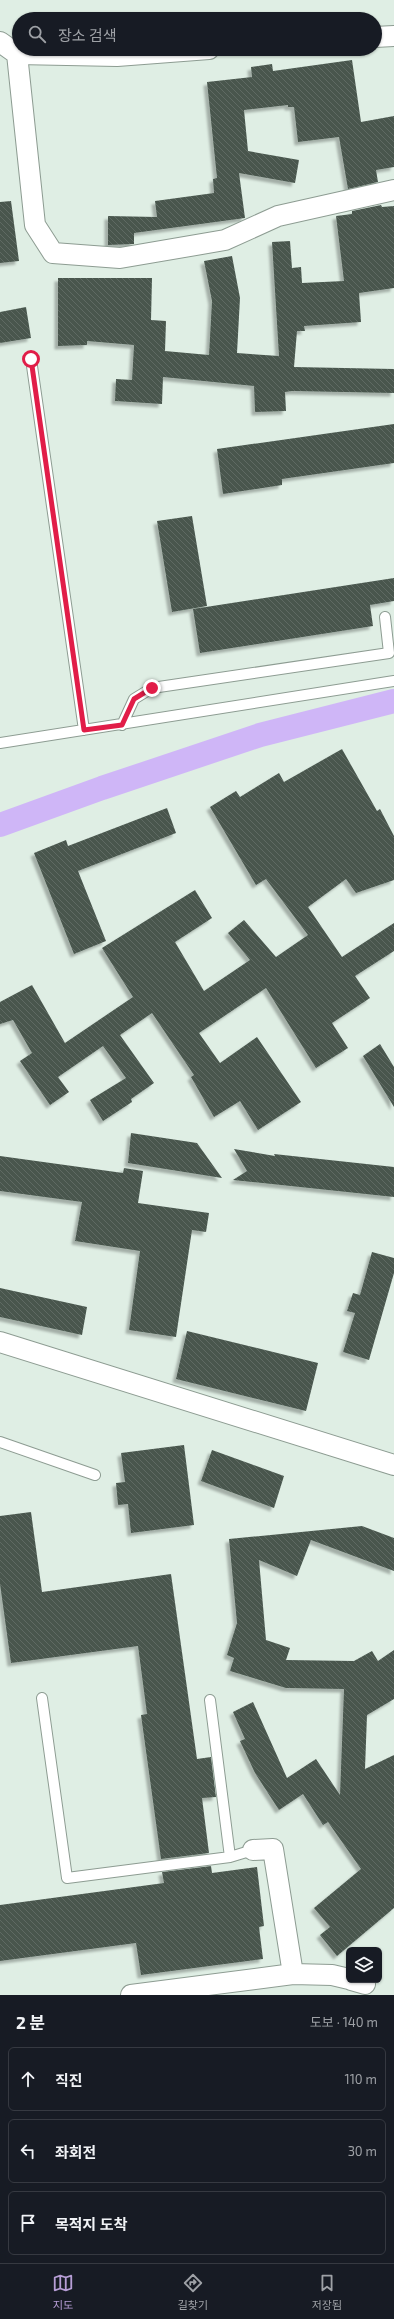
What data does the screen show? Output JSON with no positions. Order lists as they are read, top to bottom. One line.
{"page":{"search":"장소 검색","heading":["2 분","도보 · 140 m"],"list":[["직진","110 m"],["좌회전","30 m"],"목적지 도착"],"nav":["지도","길찾기","저장됨"]}}
